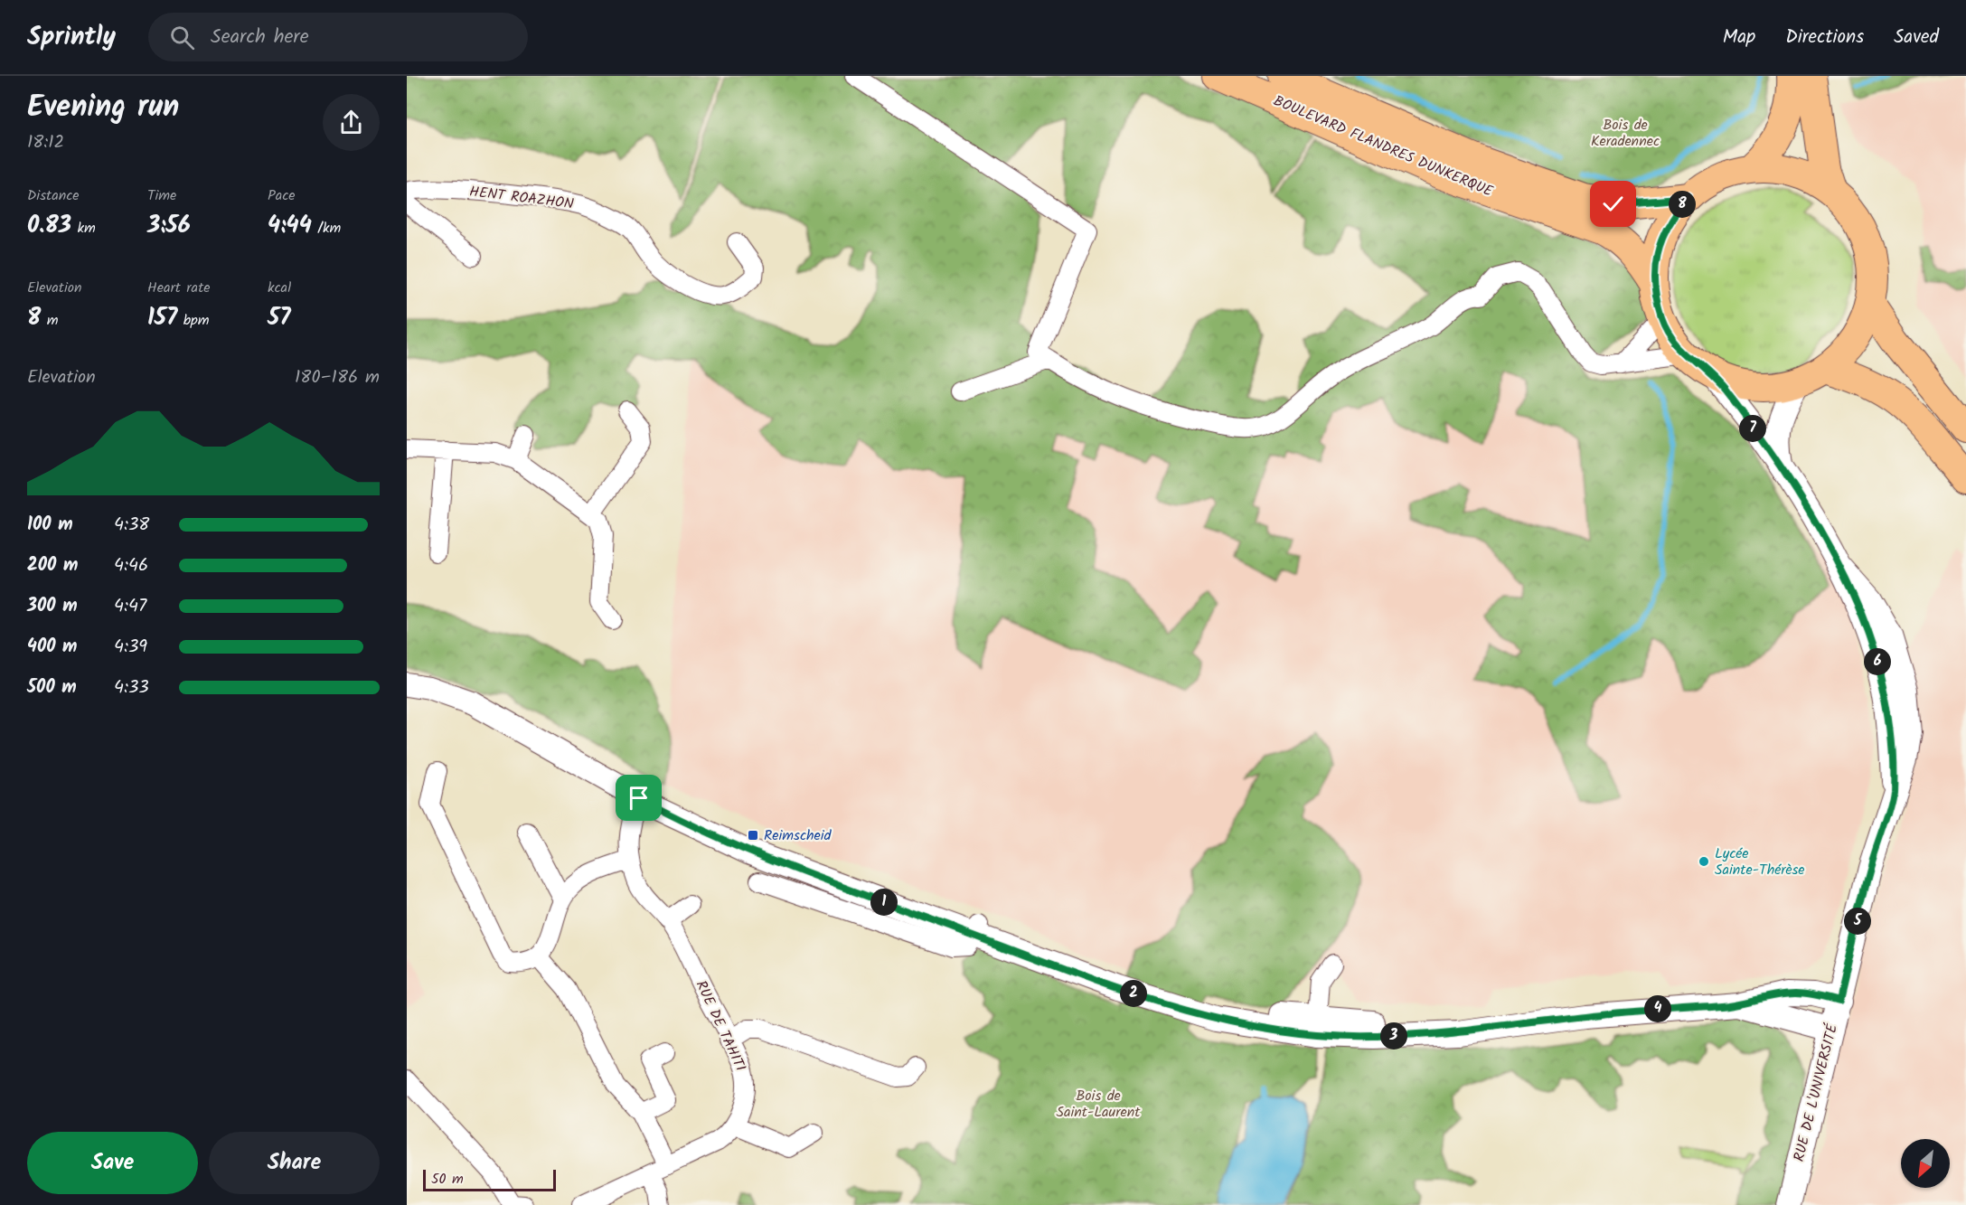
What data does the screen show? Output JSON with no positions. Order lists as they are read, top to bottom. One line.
{"streets":{"main road":["BOULEVARD FLANDRES DUNKERQUE"],"street":["HENT ROAZHON","RUE DE TAHITI","RUE DE L'UNIVERSITÉ"]},"parks":["Bois de Keradennec","Bois de Saint-Laurent"],"places":{"transit":["Reimscheid"],"other":["Lycée Sainte-Thérèse"]},"scale_bar":"50 m","north":"bottom left","page":{"header":"Sprintly","search":"Search here","nav":["Map","Directions","Saved"],"heading":["Evening run","18:12"],"stats":[["Distance","0.83 km"],["Time","3:56"],["Pace","4:44 /km"],["Elevation","8 m"],["Heart rate","157 bpm"],["kcal","57"]],"pins":["8","7","6","1","5","2","4","3"],"chart":["Elevation","180–186 m"],"list":[{"name":"100 m","note":"4:38"},{"name":"200 m","note":"4:46"},{"name":"300 m","note":"4:47"},{"name":"400 m","note":"4:39"},{"name":"500 m","note":"4:33"}],"buttons":["Save","Share"],"scale":"50 m"}}
